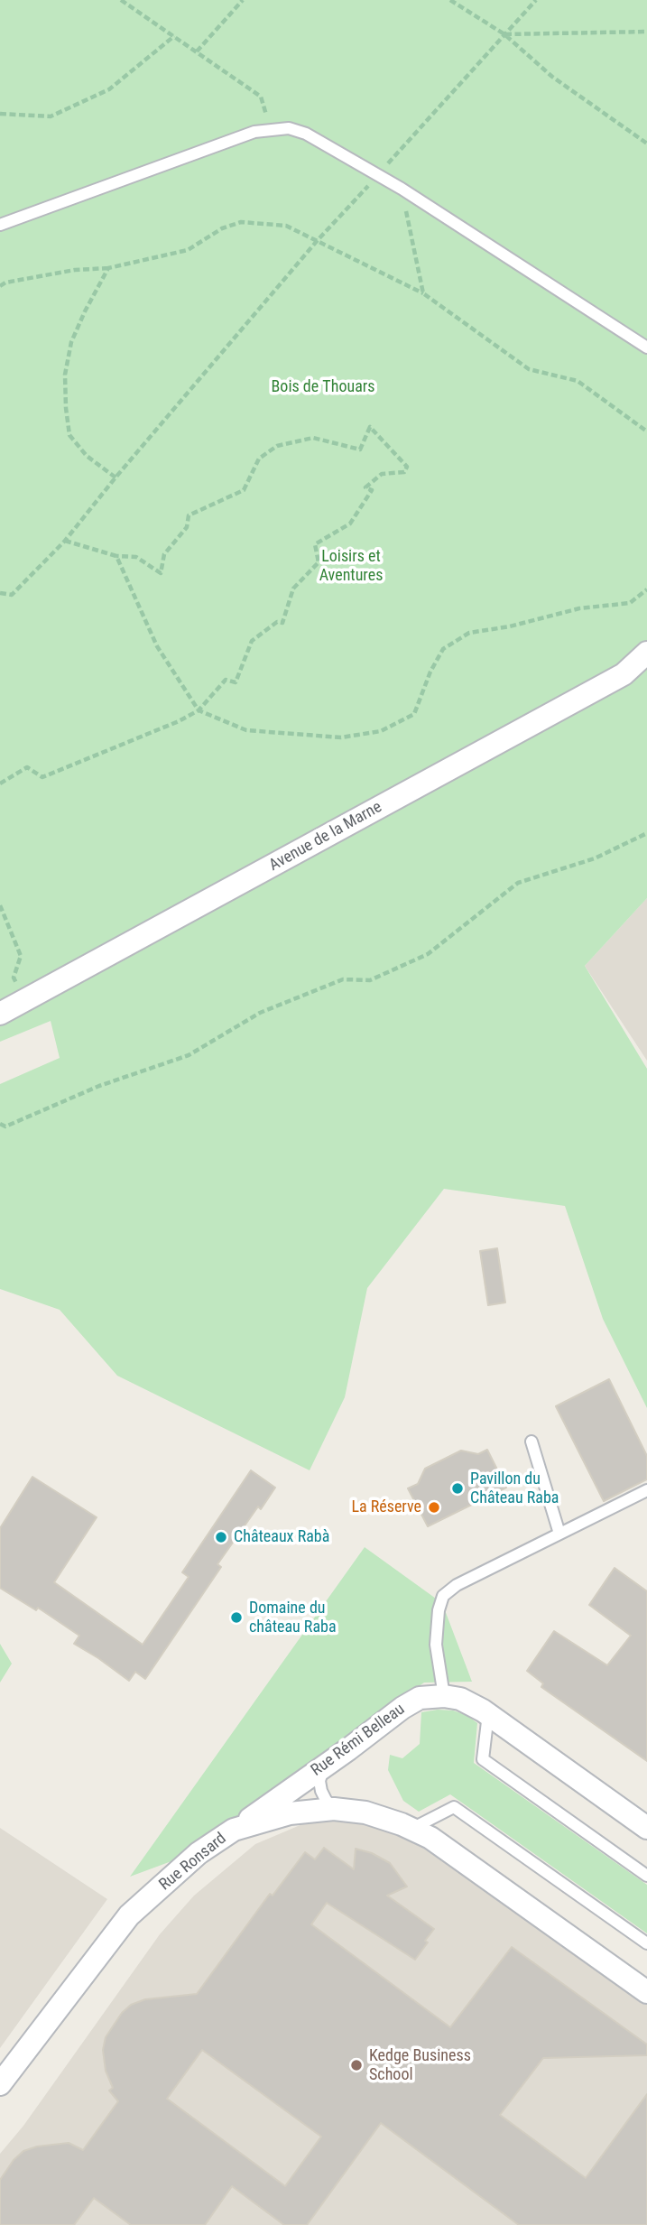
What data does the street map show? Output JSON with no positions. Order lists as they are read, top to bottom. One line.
{"streets":{"street":["Avenue de la Marne","Rue Rémi Belleau","Rue Ronsard"]},"crossings":[["Rue Rémi Belleau","Rue Ronsard"]],"parks":["Bois de Thouars","Loisirs et Aventures"],"places":["Pavillon du Château Raba","La Réserve","Châteaux Rabà","Domaine du château Raba","Kedge Business School"]}
